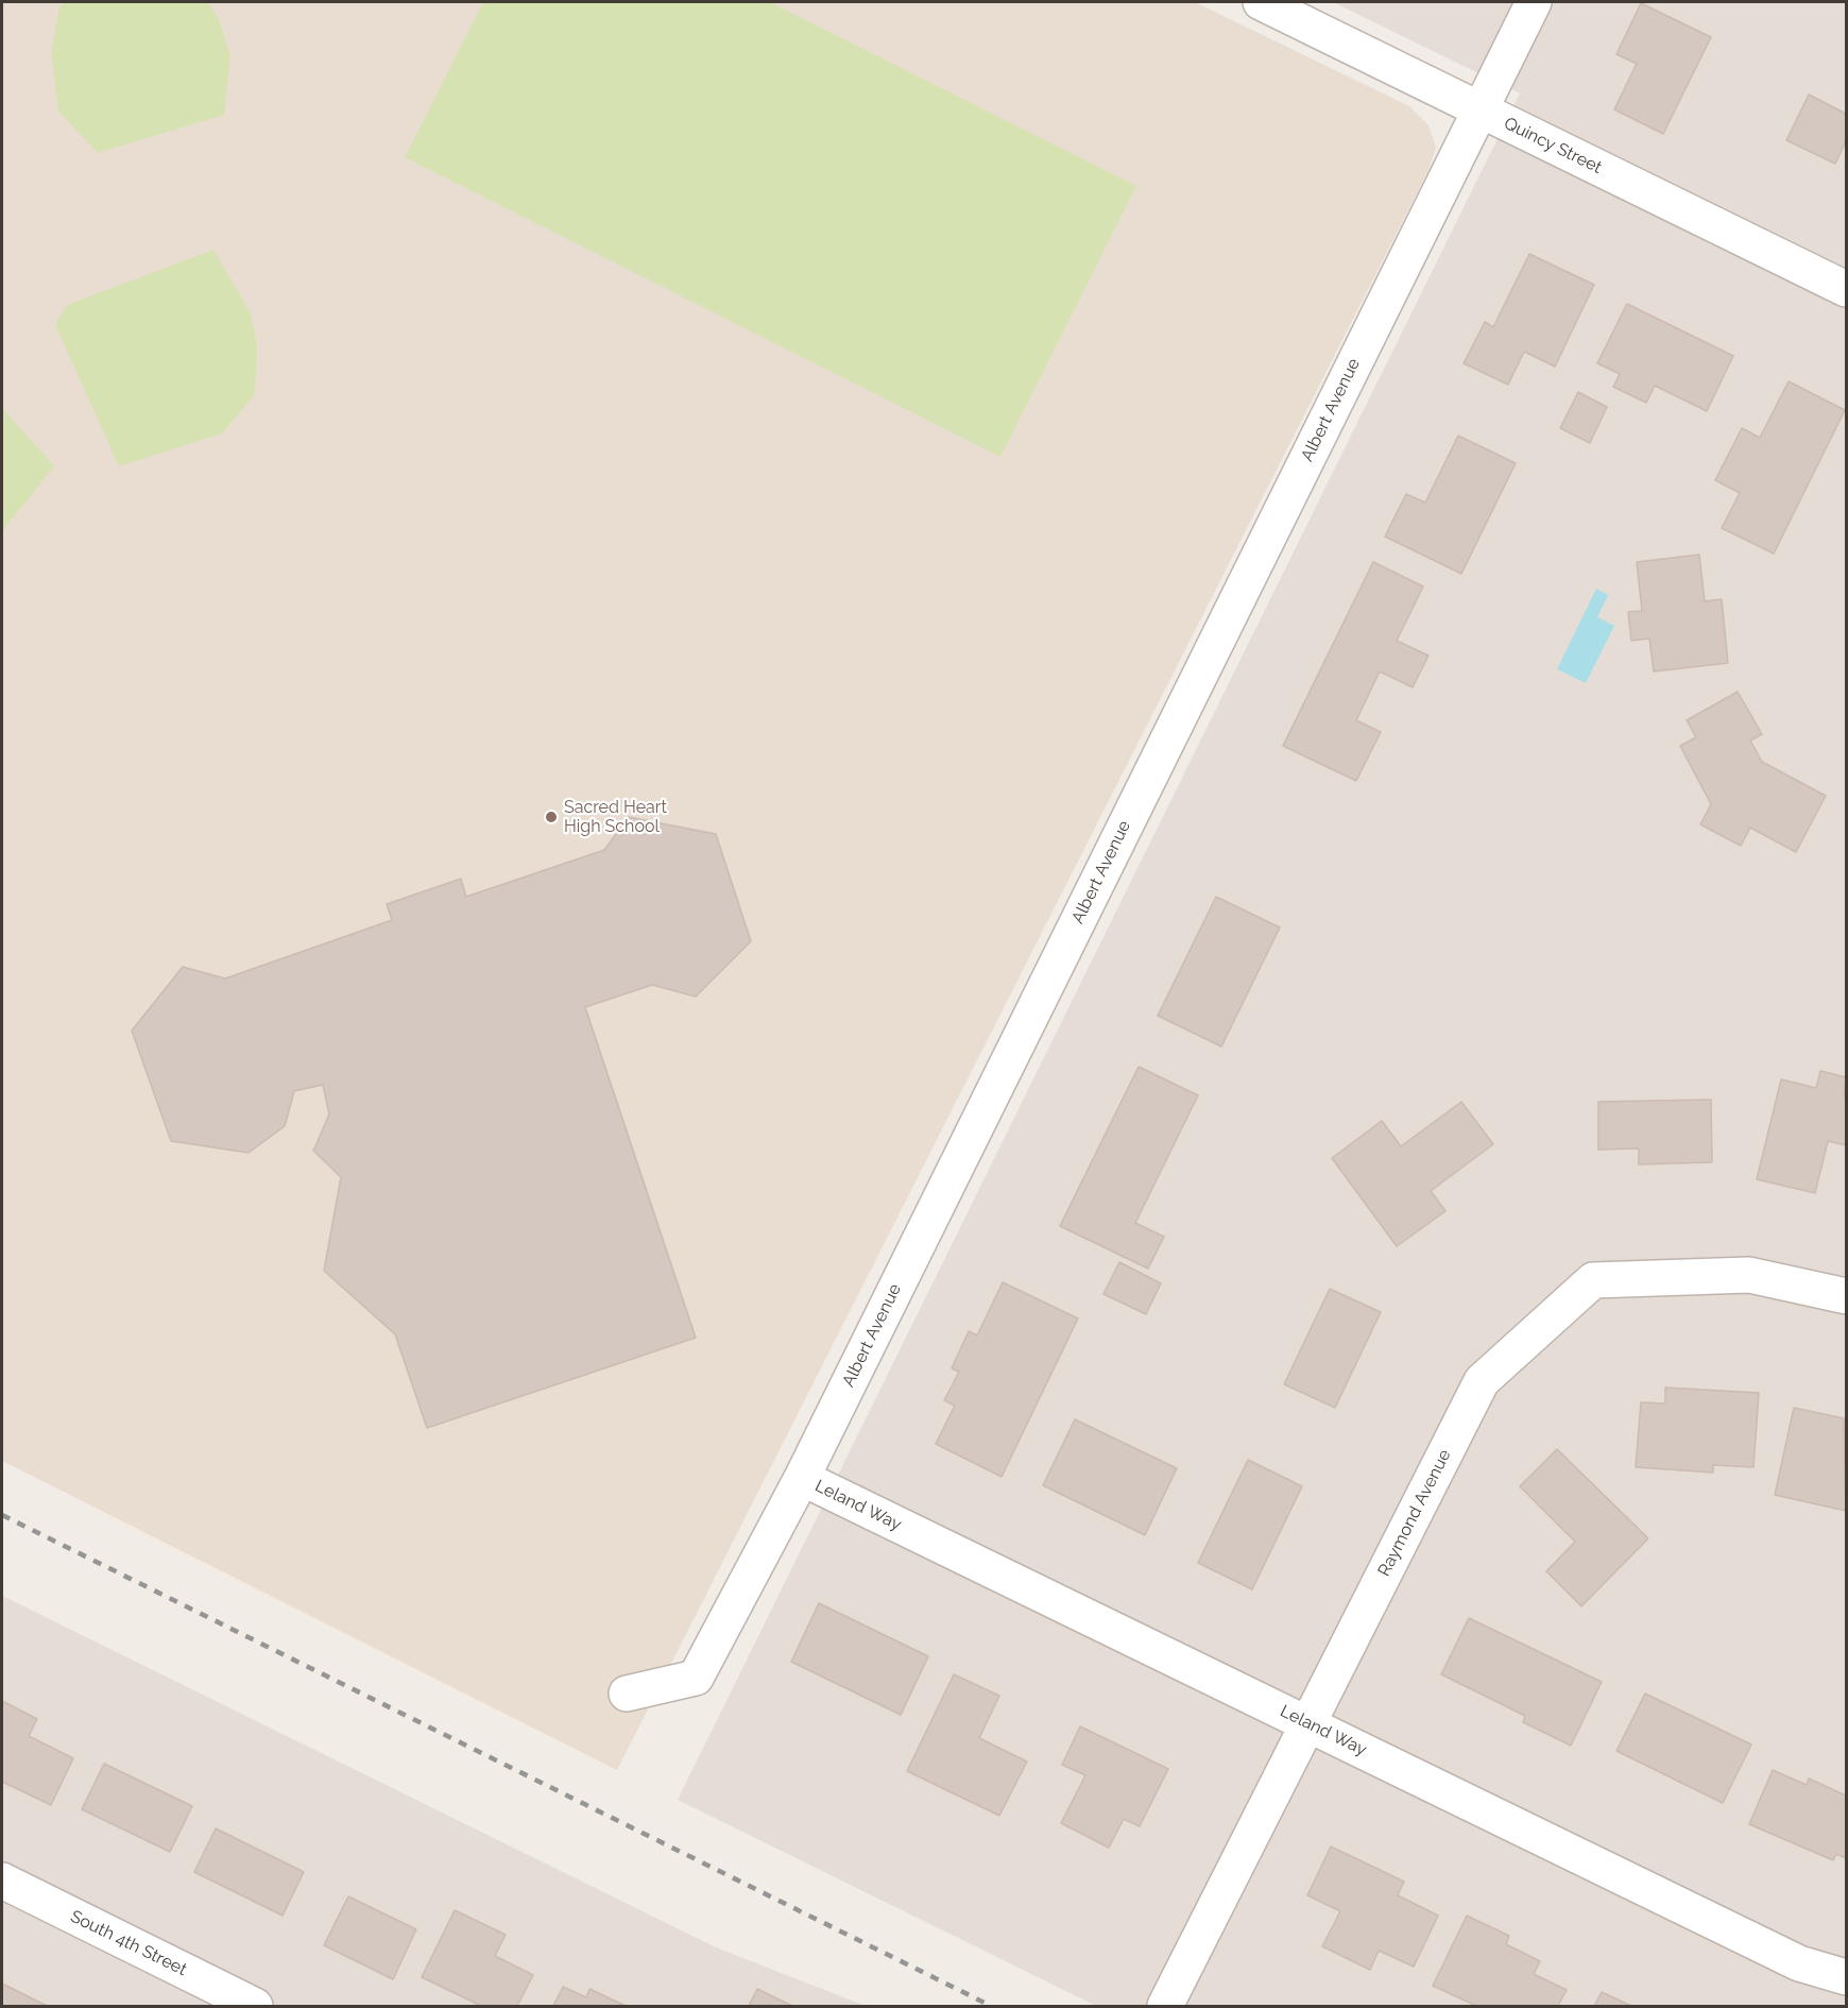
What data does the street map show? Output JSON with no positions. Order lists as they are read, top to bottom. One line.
{"streets":{"street":["Quincy Street","Albert Avenue","Leland Way","Raymond Avenue","South 4th Street"]},"crossings":[["Quincy Street","Albert Avenue"],["Albert Avenue","Leland Way"],["Leland Way","Raymond Avenue"]],"places":["Sacred Heart High School"]}
